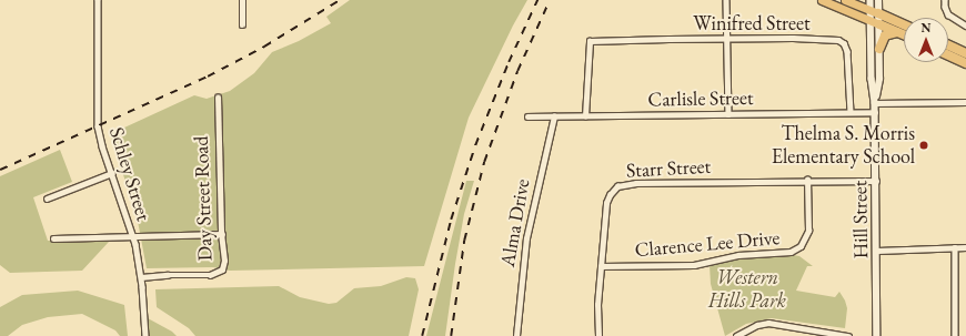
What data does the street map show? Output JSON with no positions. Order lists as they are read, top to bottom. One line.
{"streets":{"street":["Winifred Street","Carlisle Street","Starr Street","Schley Street","Day Street Road","Hill Street","Alma Drive","Clarence Lee Drive"]},"crossings":[["Winifred Street","Carlisle Street"],["Carlisle Street","Hill Street"],["Carlisle Street","Alma Drive"],["Starr Street","Hill Street"],["Starr Street","Clarence Lee Drive"],["Schley Street","Day Street Road"]],"parks":["Western Hills Park"],"places":["Thelma S. Morris Elementary School"],"north":"top"}
